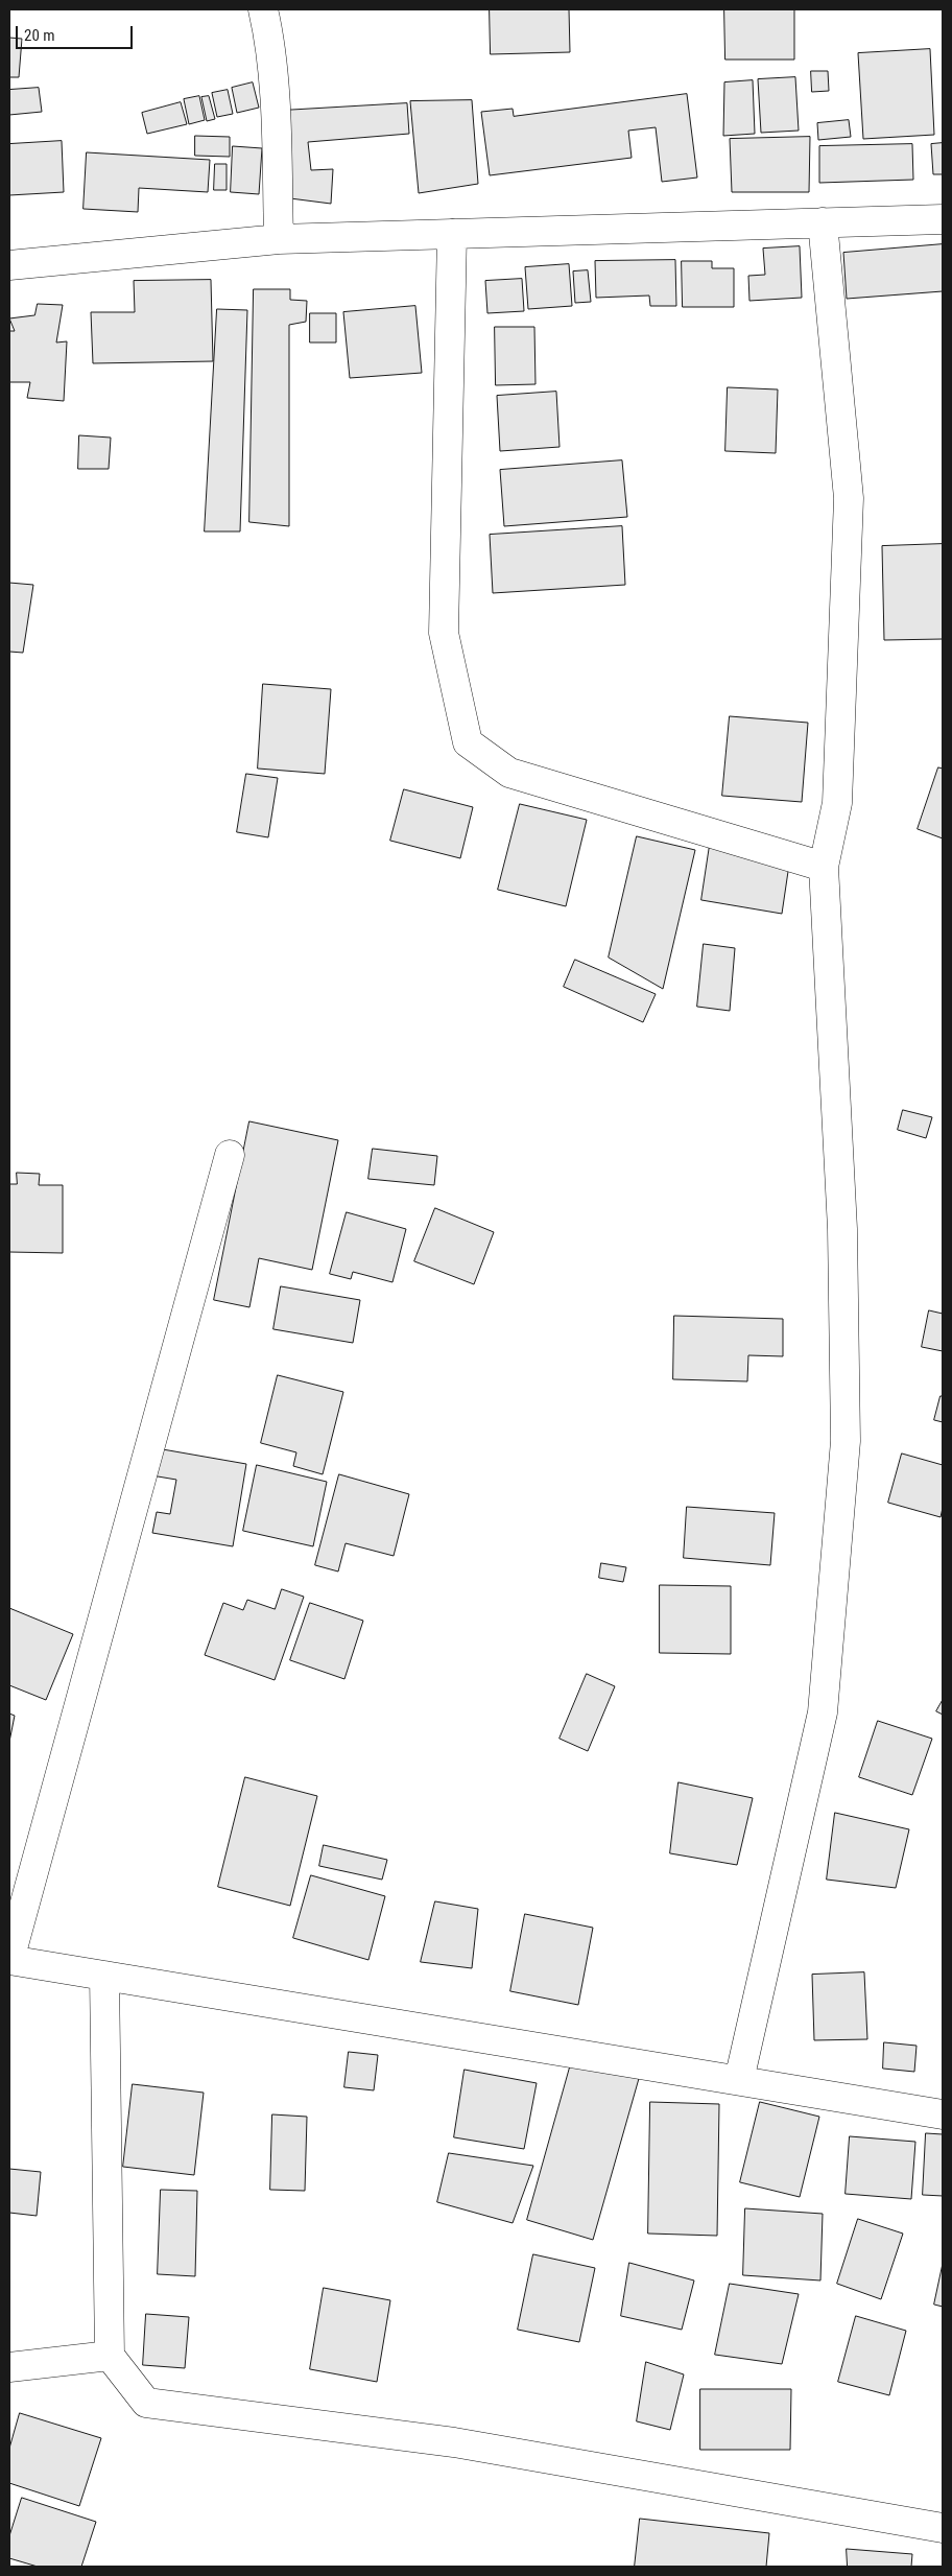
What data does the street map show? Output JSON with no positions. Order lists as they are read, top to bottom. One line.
{"scale_bar":"20 m"}
